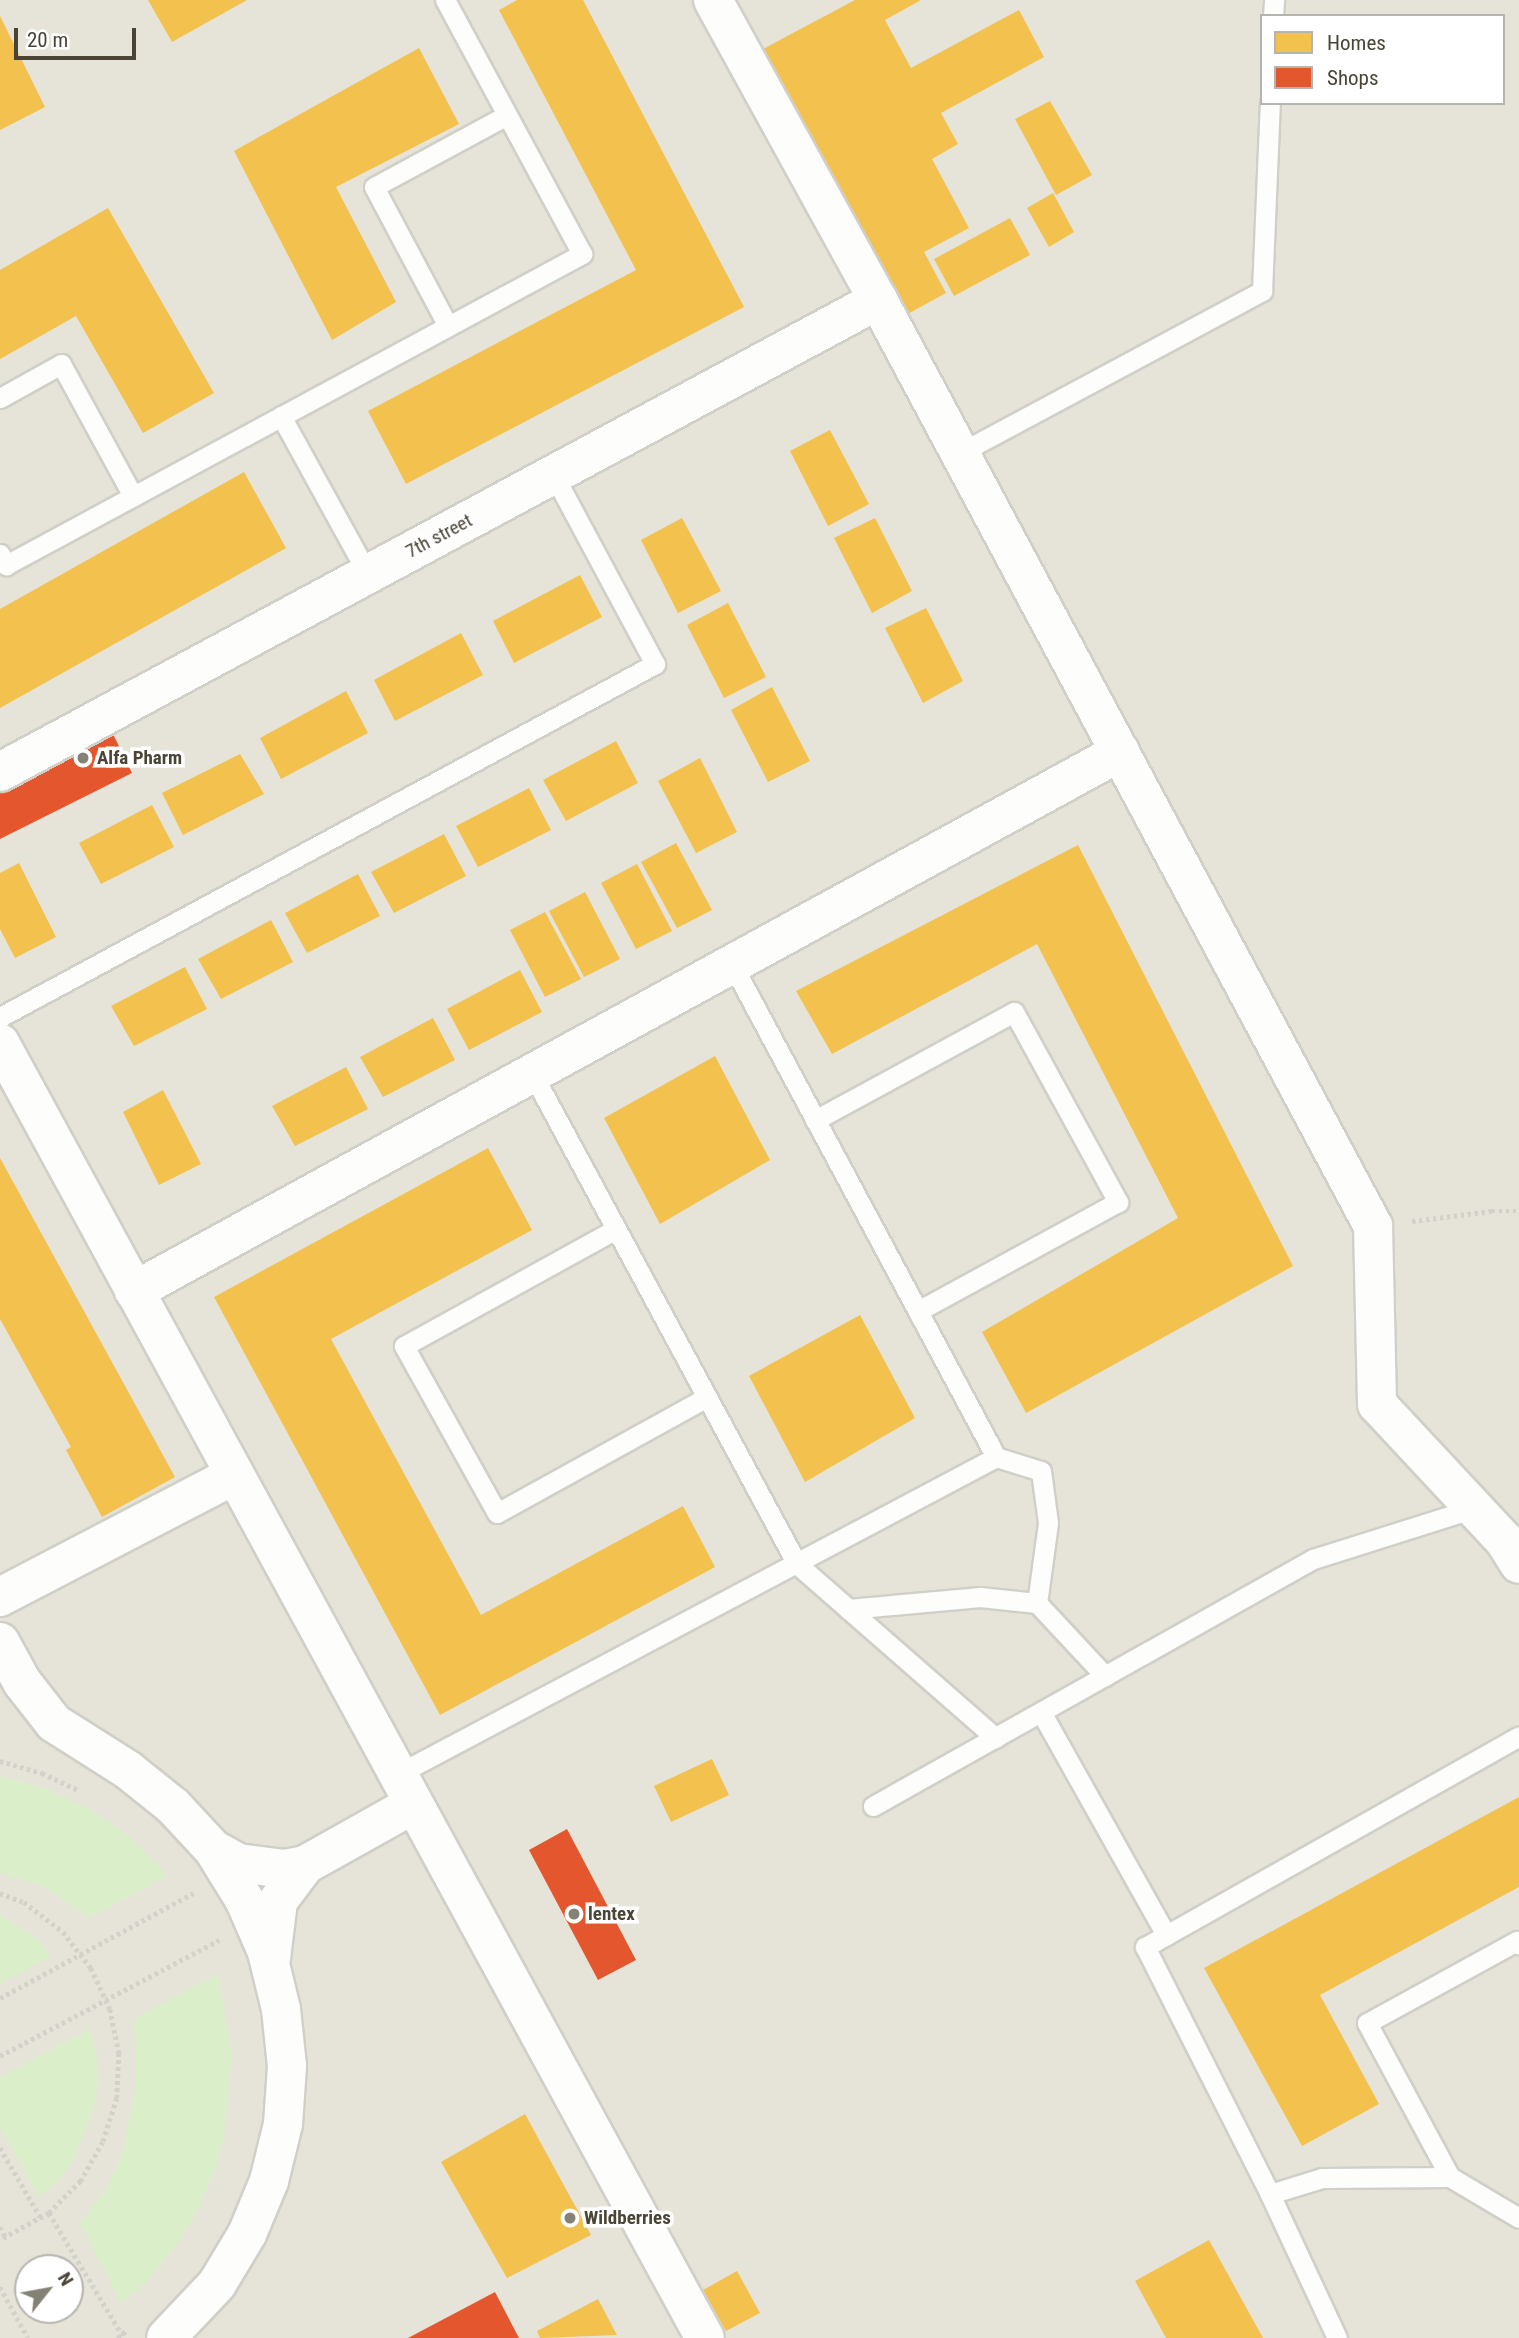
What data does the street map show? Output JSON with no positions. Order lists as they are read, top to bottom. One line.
{"streets":{"street":["7th street"]},"places":["Alfa Pharm","lentex","Wildberries"],"legend":["Homes","Shops"],"scale_bar":"20 m","north":"top right"}
